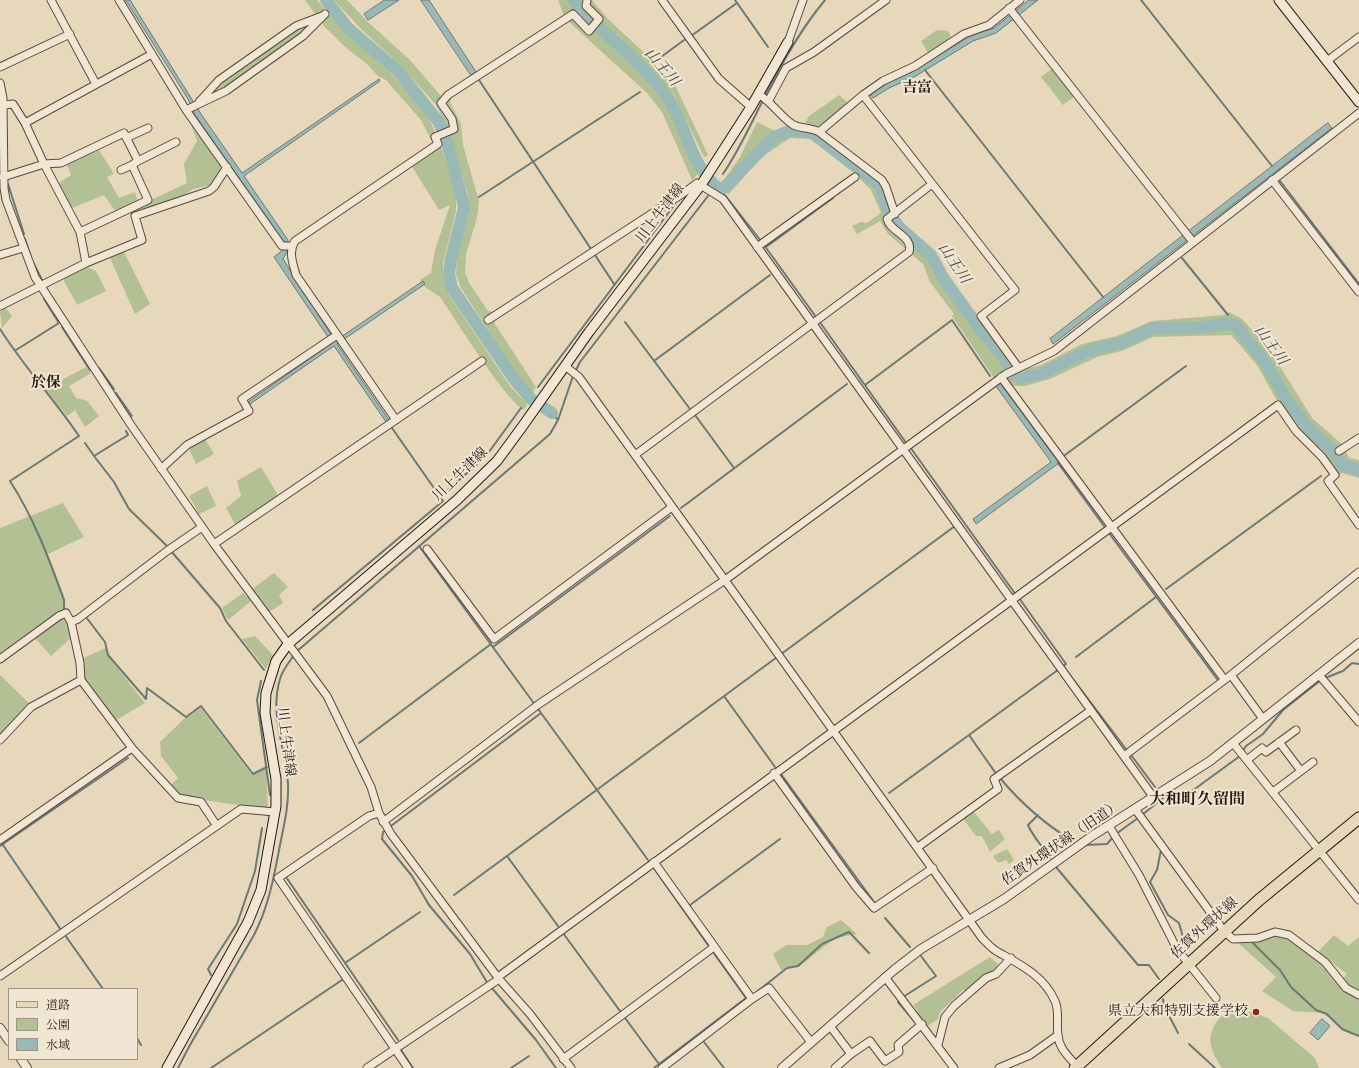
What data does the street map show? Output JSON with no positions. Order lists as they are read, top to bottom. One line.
{"streets":{"main road":["川上牛津線","佐賀外環状線"],"street":["佐賀外環状線（旧道）"]},"districts":["吉富","於保","大和町久留間"],"water":["山王川"],"places":["県立大和特別支援学校"],"legend":["道路","公園","水域"]}
